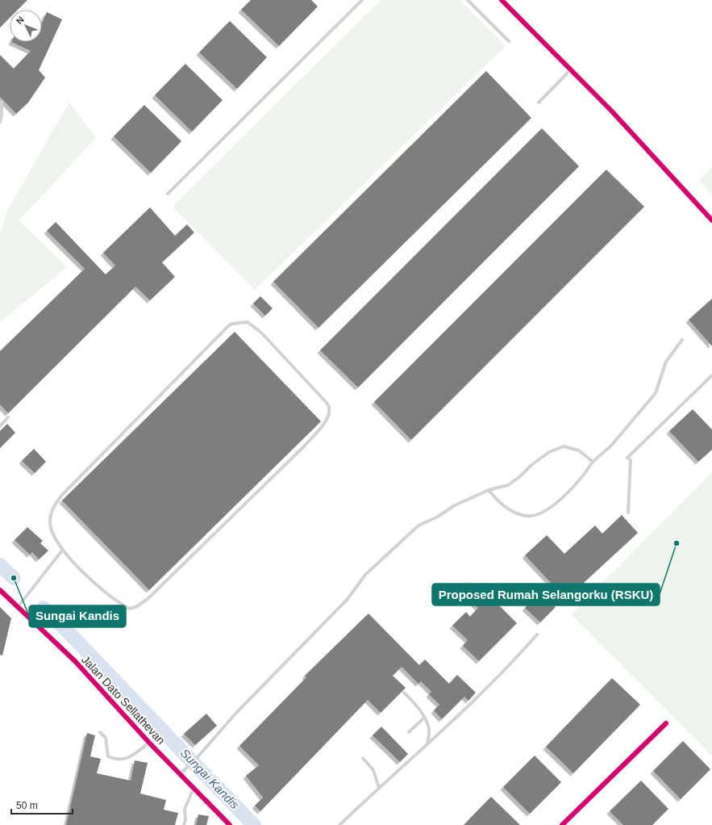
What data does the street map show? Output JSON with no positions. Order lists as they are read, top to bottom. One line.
{"streets":{"street":["Jalan Dato Sellathevan"]},"water":["Sungai Kandis"],"places":["Proposed Rumah Selangorku (RSKU)","Sungai Kandis"],"scale_bar":"50 m","north":"top left"}
